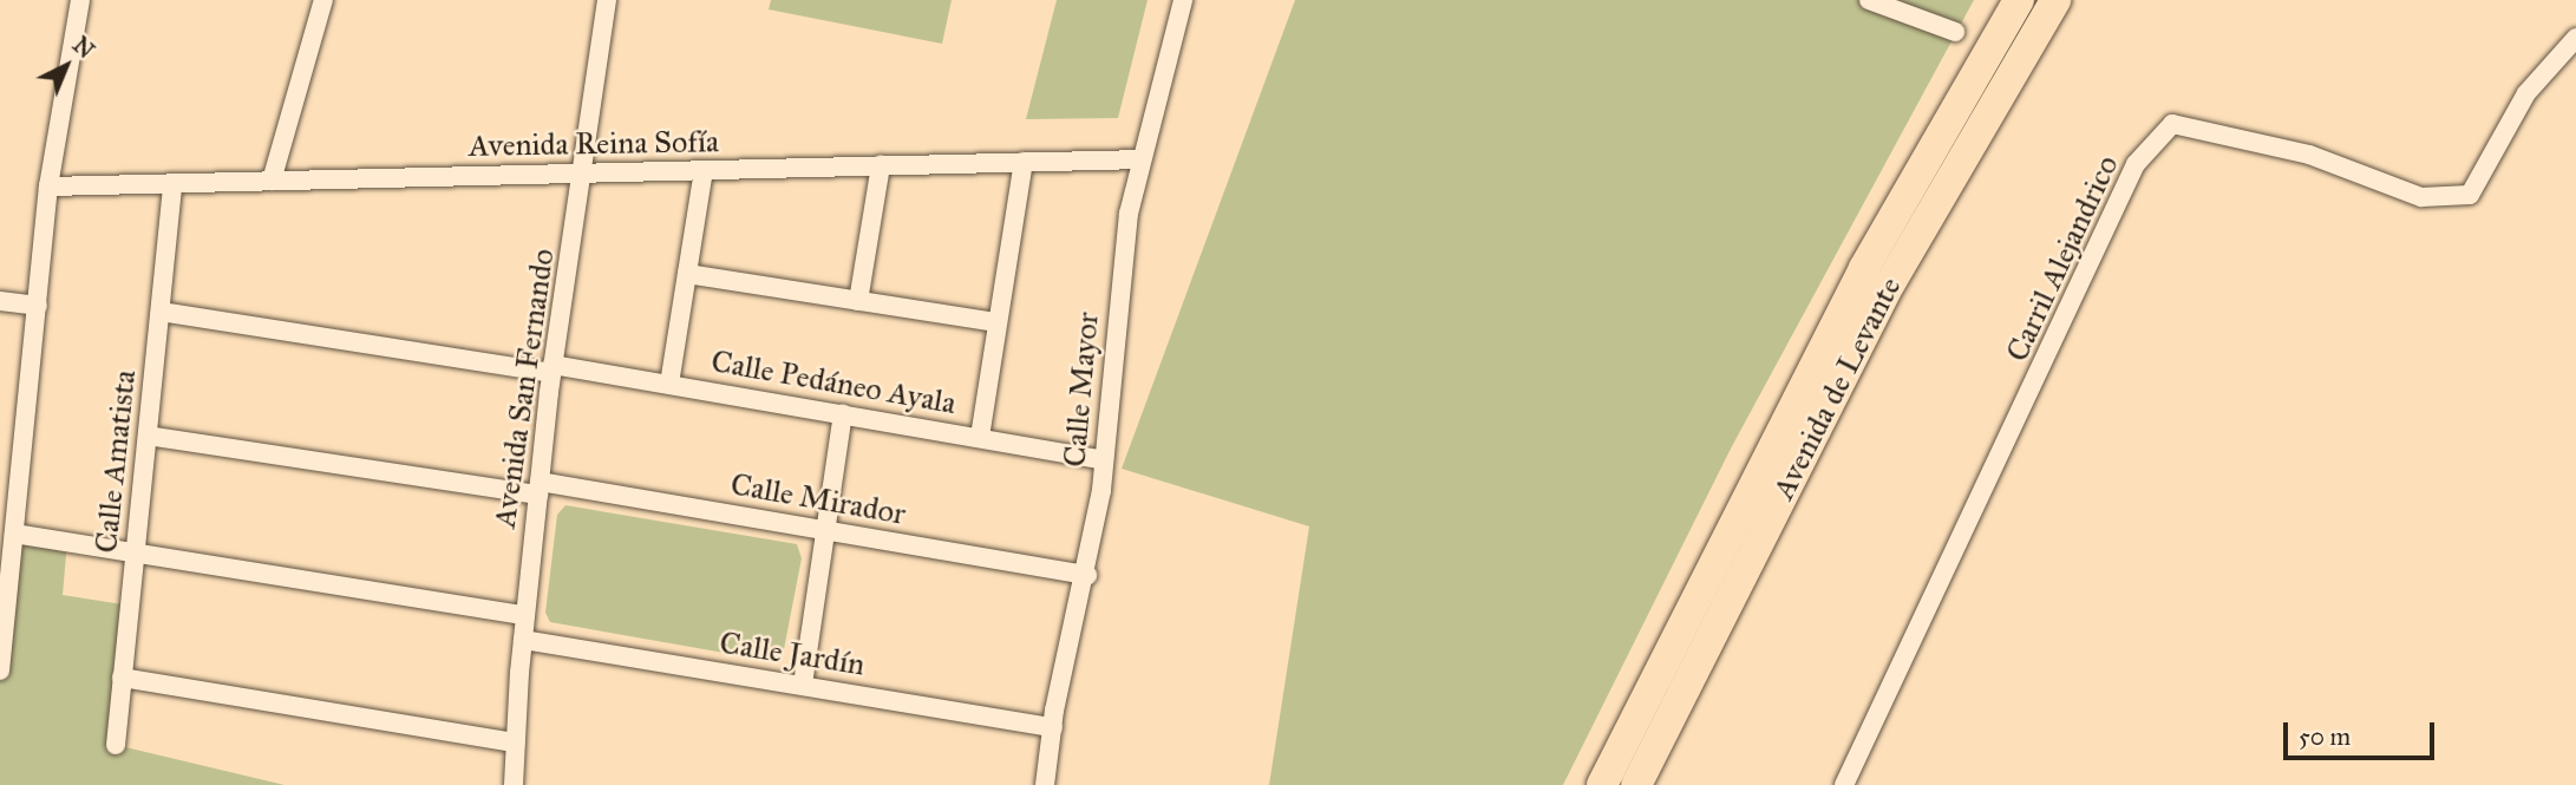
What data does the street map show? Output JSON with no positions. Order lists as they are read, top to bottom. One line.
{"streets":{"main road":["Avenida de Levante"],"street":["Avenida Reina Sofía","Carril Alejandrico","Calle Pedáneo Ayala","Avenida San Fernando","Calle Mayor","Calle Amatista","Calle Mirador","Calle Jardín"]},"crossings":[["Avenida Reina Sofía","Avenida San Fernando"],["Avenida Reina Sofía","Calle Mayor"],["Avenida Reina Sofía","Calle Amatista"],["Calle Pedáneo Ayala","Avenida San Fernando"],["Calle Pedáneo Ayala","Calle Mayor"],["Calle Pedáneo Ayala","Calle Amatista"],["Avenida San Fernando","Calle Mirador"],["Avenida San Fernando","Calle Jardín"],["Calle Mayor","Calle Mirador"],["Calle Mayor","Calle Jardín"],["Calle Amatista","Calle Mirador"]],"scale_bar":"50 m","north":"top right"}
